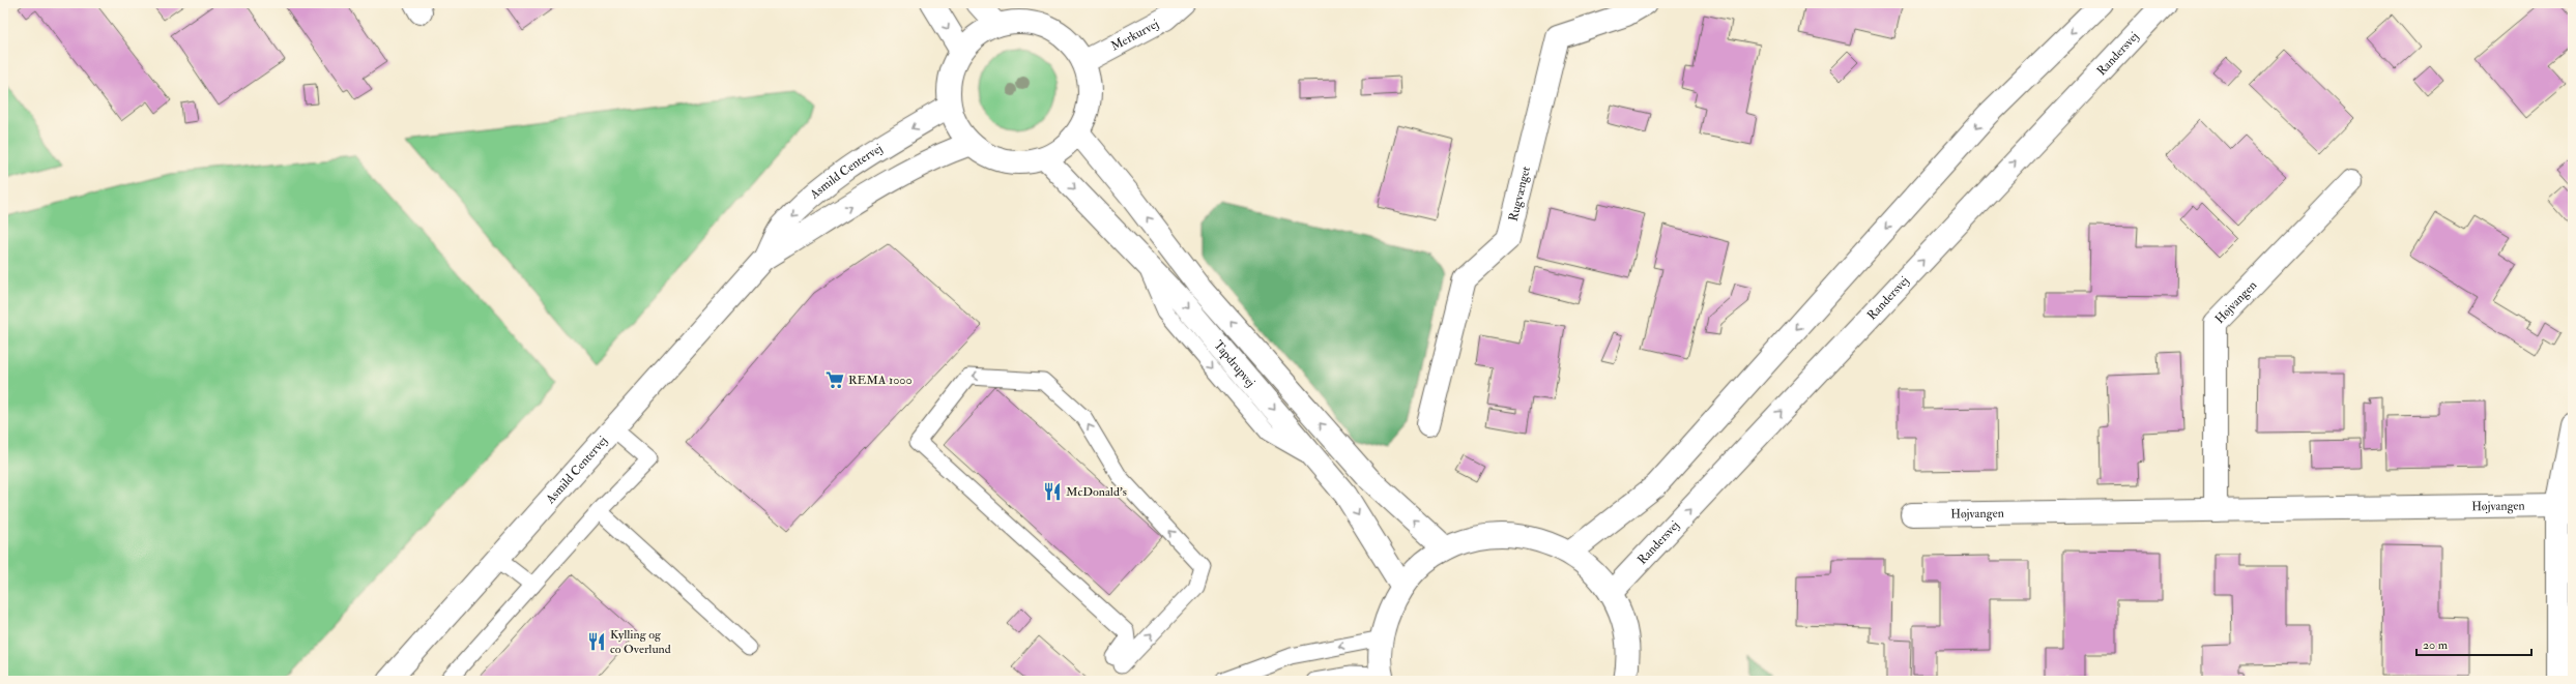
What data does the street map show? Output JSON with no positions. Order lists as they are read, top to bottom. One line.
{"streets":{"street":["Merkurvej","Randersvej","Asmild Centervej","Rugvænget","Højvangen","Tapdrupvej"]},"crossings":[["Merkurvej","Asmild Centervej"],["Merkurvej","Tapdrupvej"],["Asmild Centervej","Tapdrupvej"]],"places":{"supermarket":["REMA 1000"],"restaurant":["McDonald's","Kylling og co Overlund"]},"scale_bar":"20 m"}
